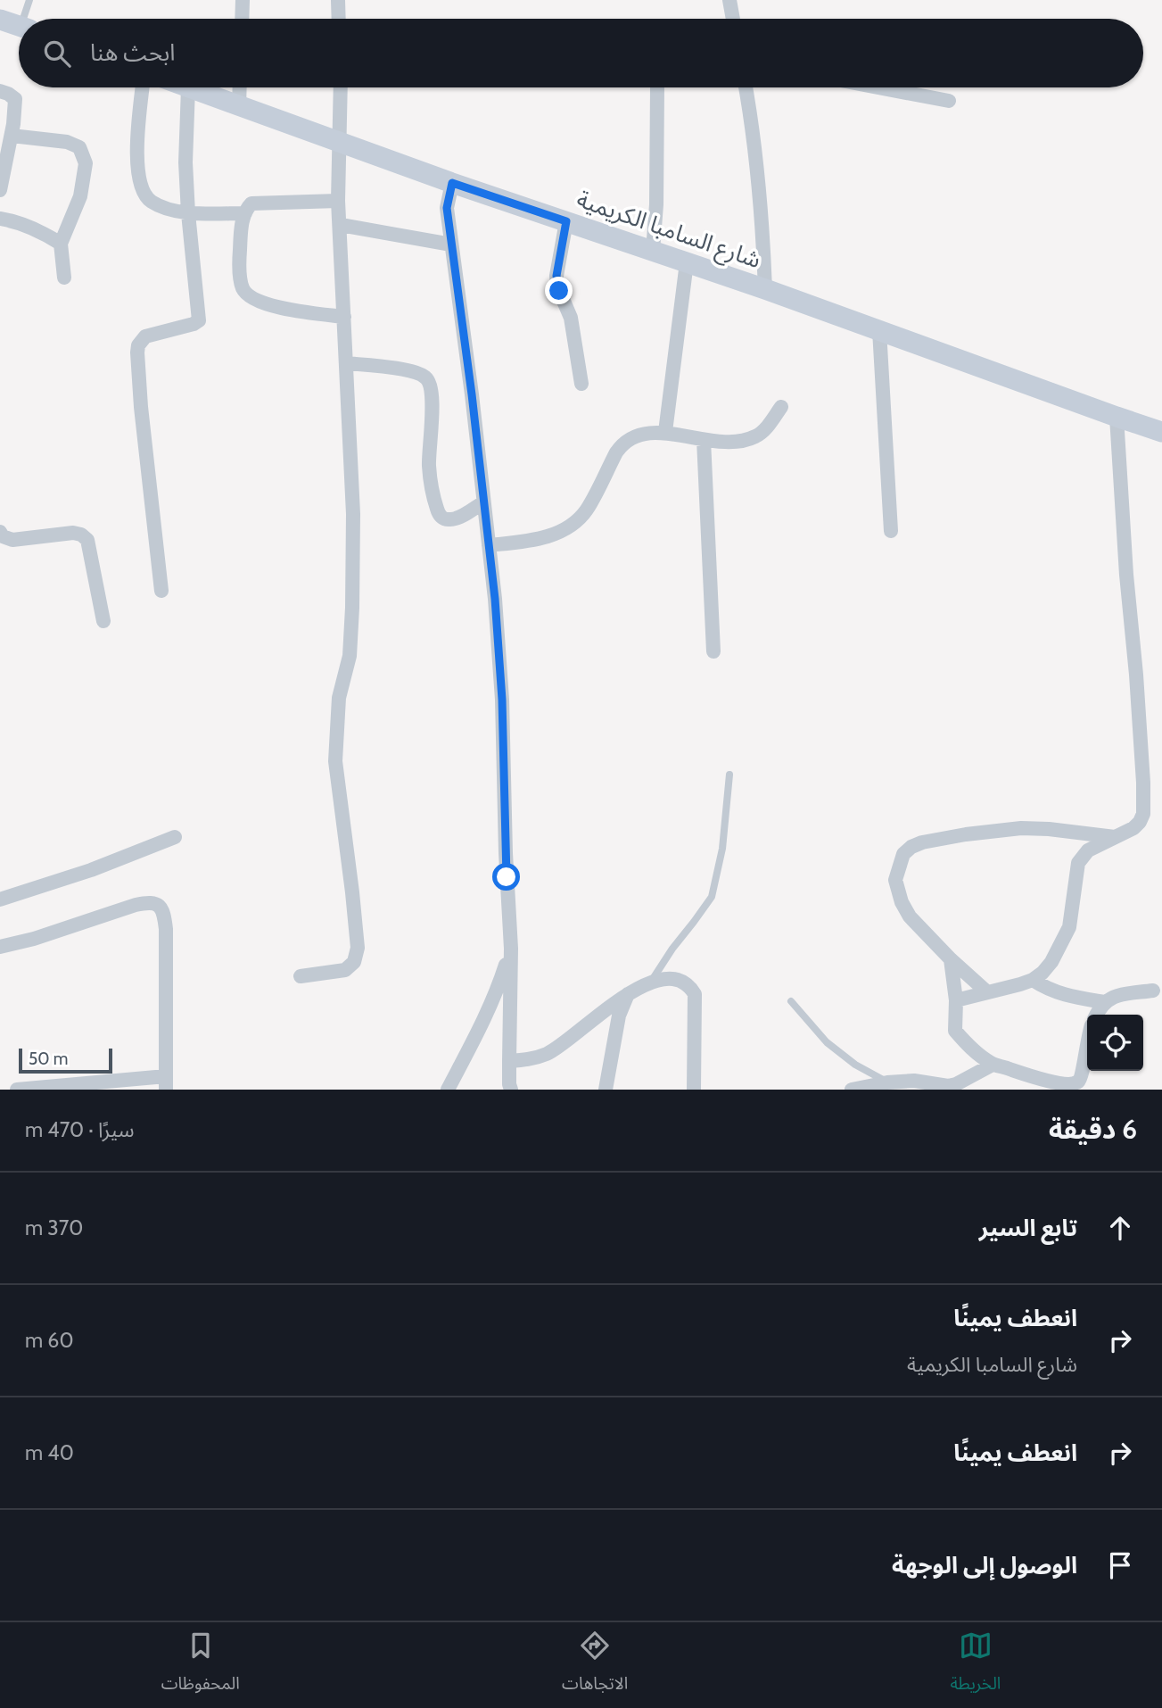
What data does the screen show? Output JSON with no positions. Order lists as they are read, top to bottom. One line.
{"streets":{"main road":["شارع السامبا الكريمية"]},"scale_bar":"50 m","page":{"search":"ابحث هنا","scale":"50 m","heading":["6 دقيقة","سيرًا · 470 m"],"list":[["تابع السير","370 m"],["انعطف يمينًا","شارع السامبا الكريمية","60 m"],["انعطف يمينًا","40 m"],"الوصول إلى الوجهة"],"nav":["الخريطة","الاتجاهات","المحفوظات"]}}
